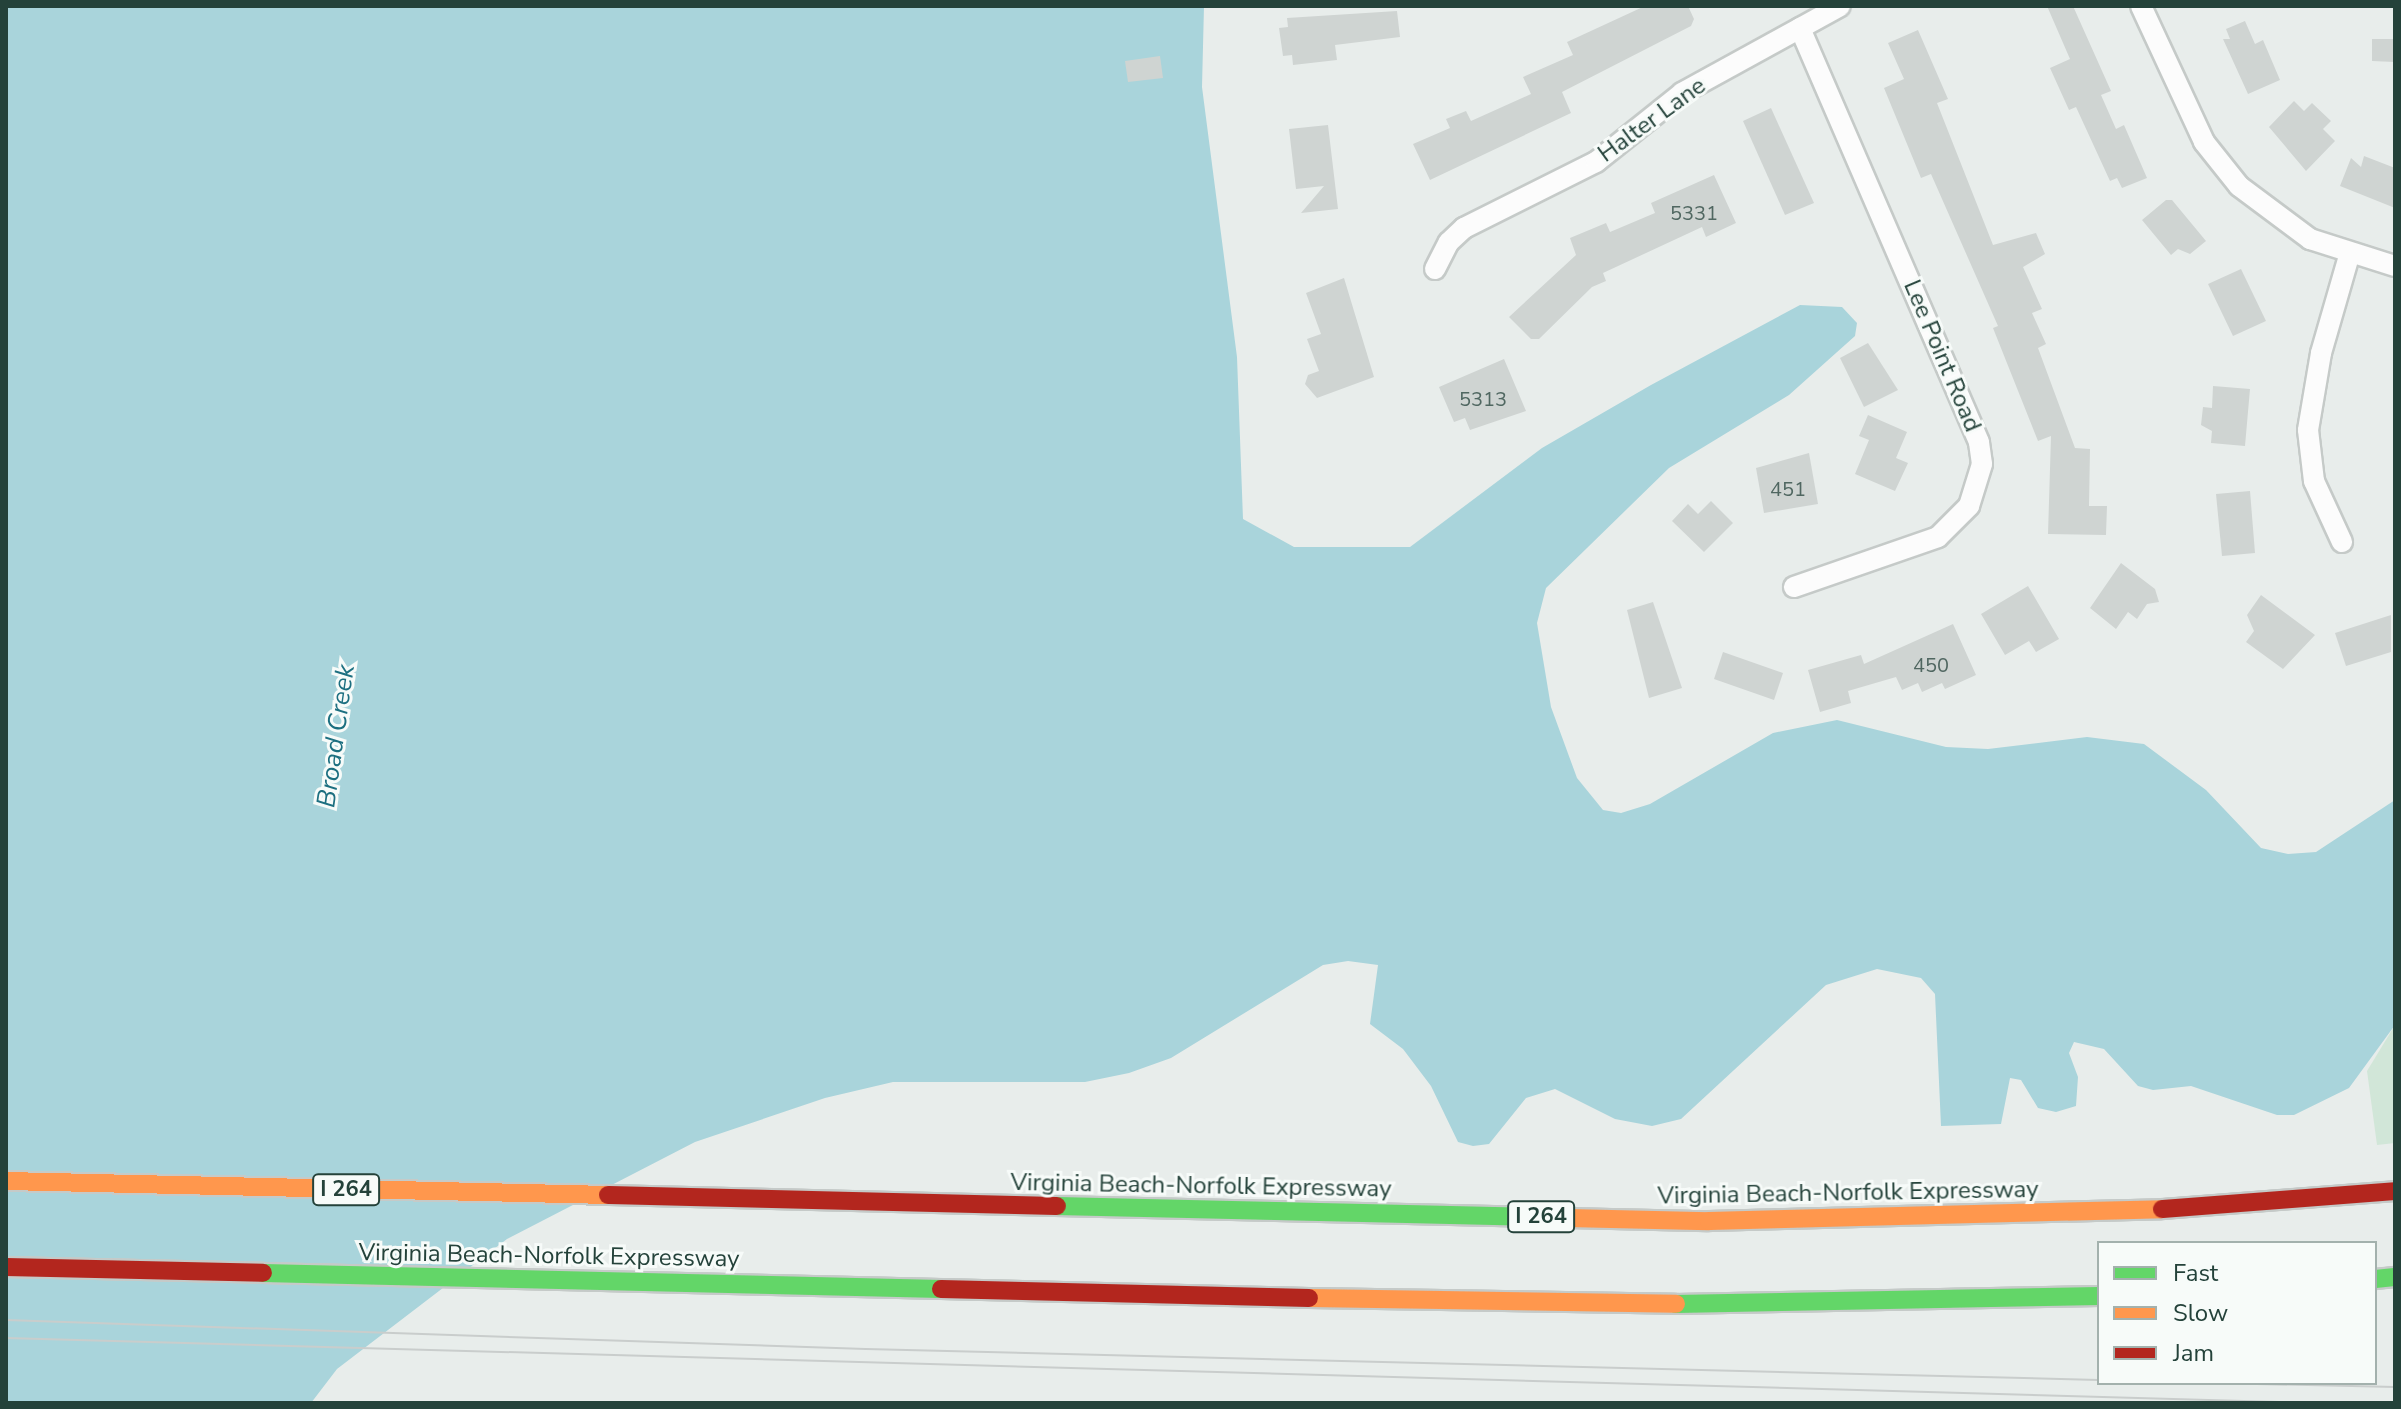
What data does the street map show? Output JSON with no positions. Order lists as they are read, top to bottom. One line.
{"streets":{"highway":["Virginia Beach-Norfolk Expressway","I 264"],"street":["Halter Lane","Lee Point Road"]},"crossings":[["Halter Lane","Lee Point Road"]],"water":["Broad Creek"],"house_numbers":["5331","5313","451","450"],"legend":["Fast","Slow","Jam"]}
